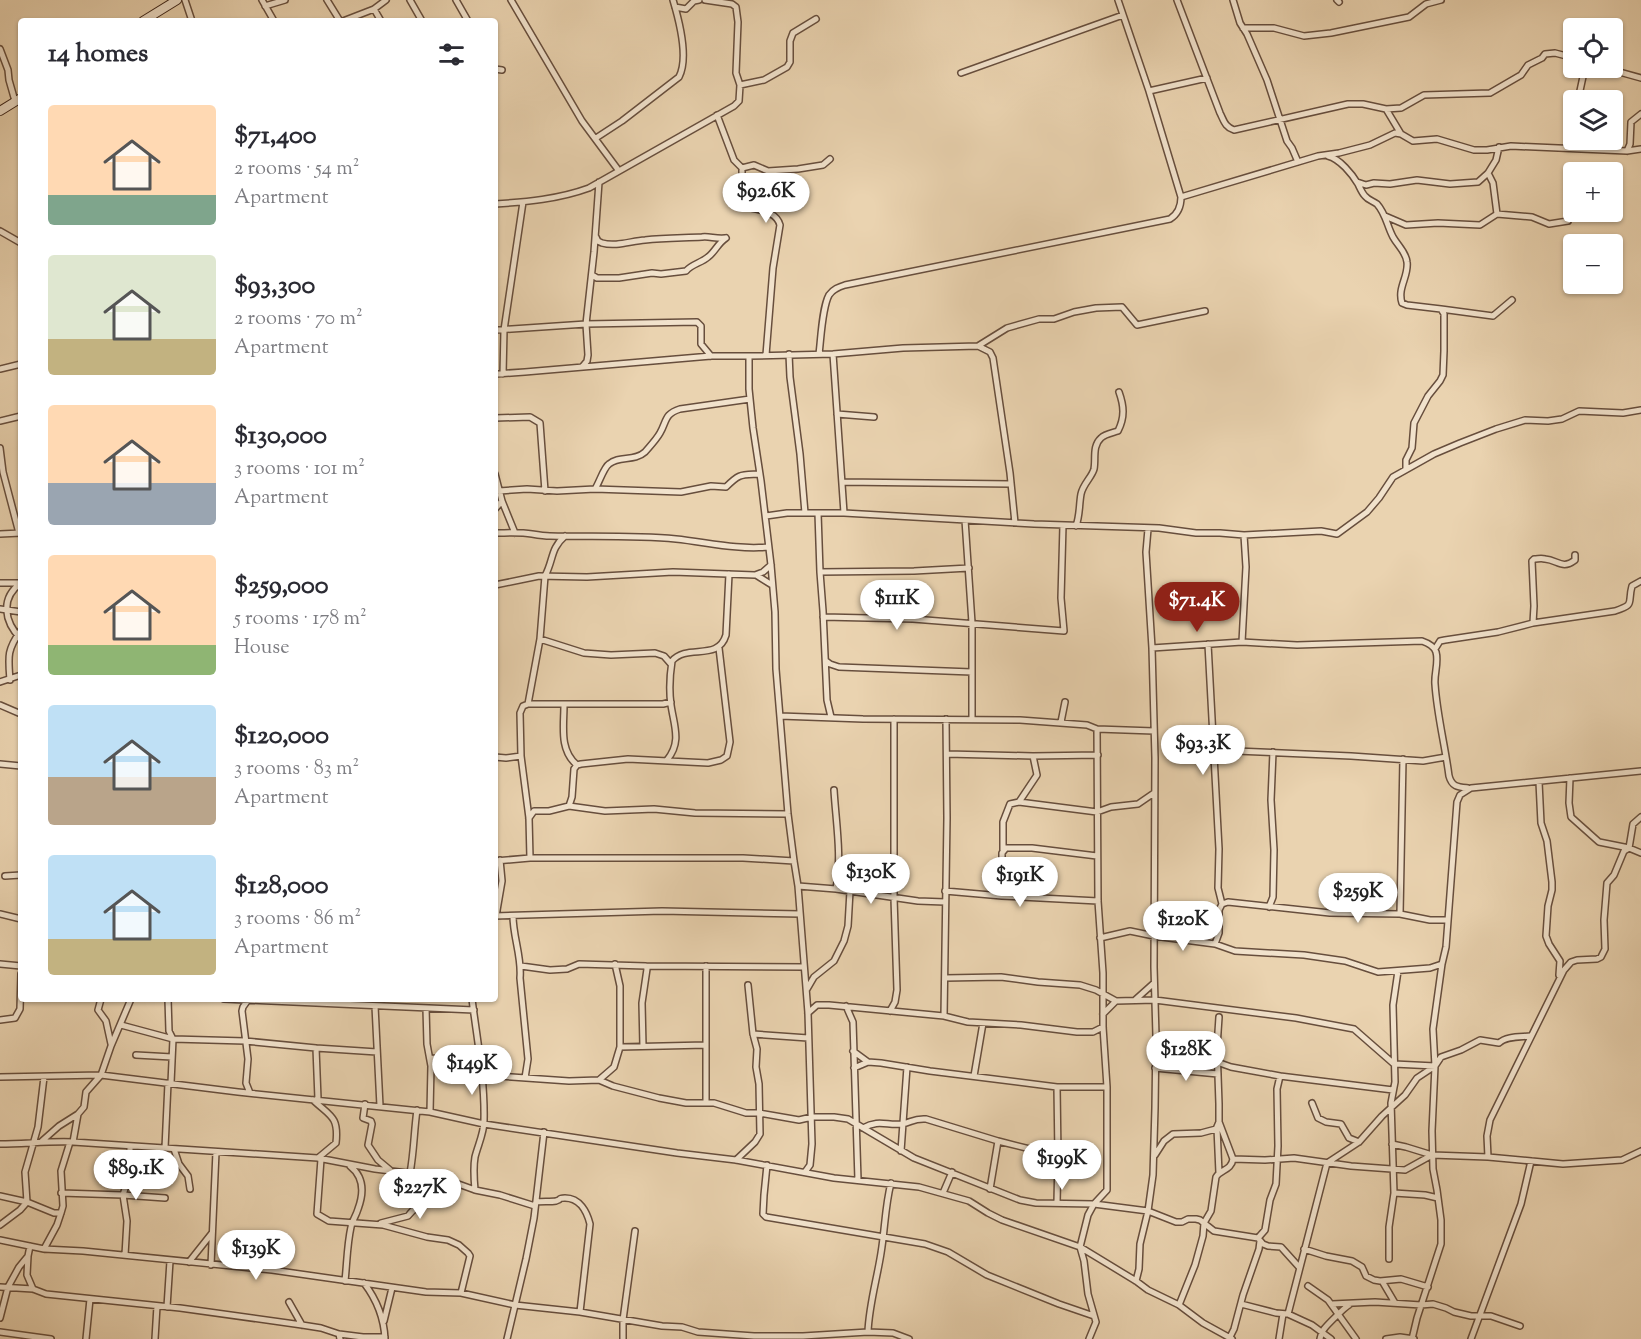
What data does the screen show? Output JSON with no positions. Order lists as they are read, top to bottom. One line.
{"page":{"map_buttons":["+","−"],"heading":"14 homes","list":[{"name":"$71,400","note":"2 rooms · 54 m² · Apartment"},{"name":"$93,300","note":"2 rooms · 70 m² · Apartment"},{"name":"$130,000","note":"3 rooms · 101 m² · Apartment"},{"name":"$259,000","note":"5 rooms · 178 m² · House"},{"name":"$120,000","note":"3 rooms · 83 m² · Apartment"},{"name":"$128,000","note":"3 rooms · 86 m² · Apartment"}],"price":["$92.6K","$111K","$71.4K","$93.3K","$130K","$191K","$259K","$120K","$128K","$149K","$199K","$89.1K","$227K","$139K"]}}
